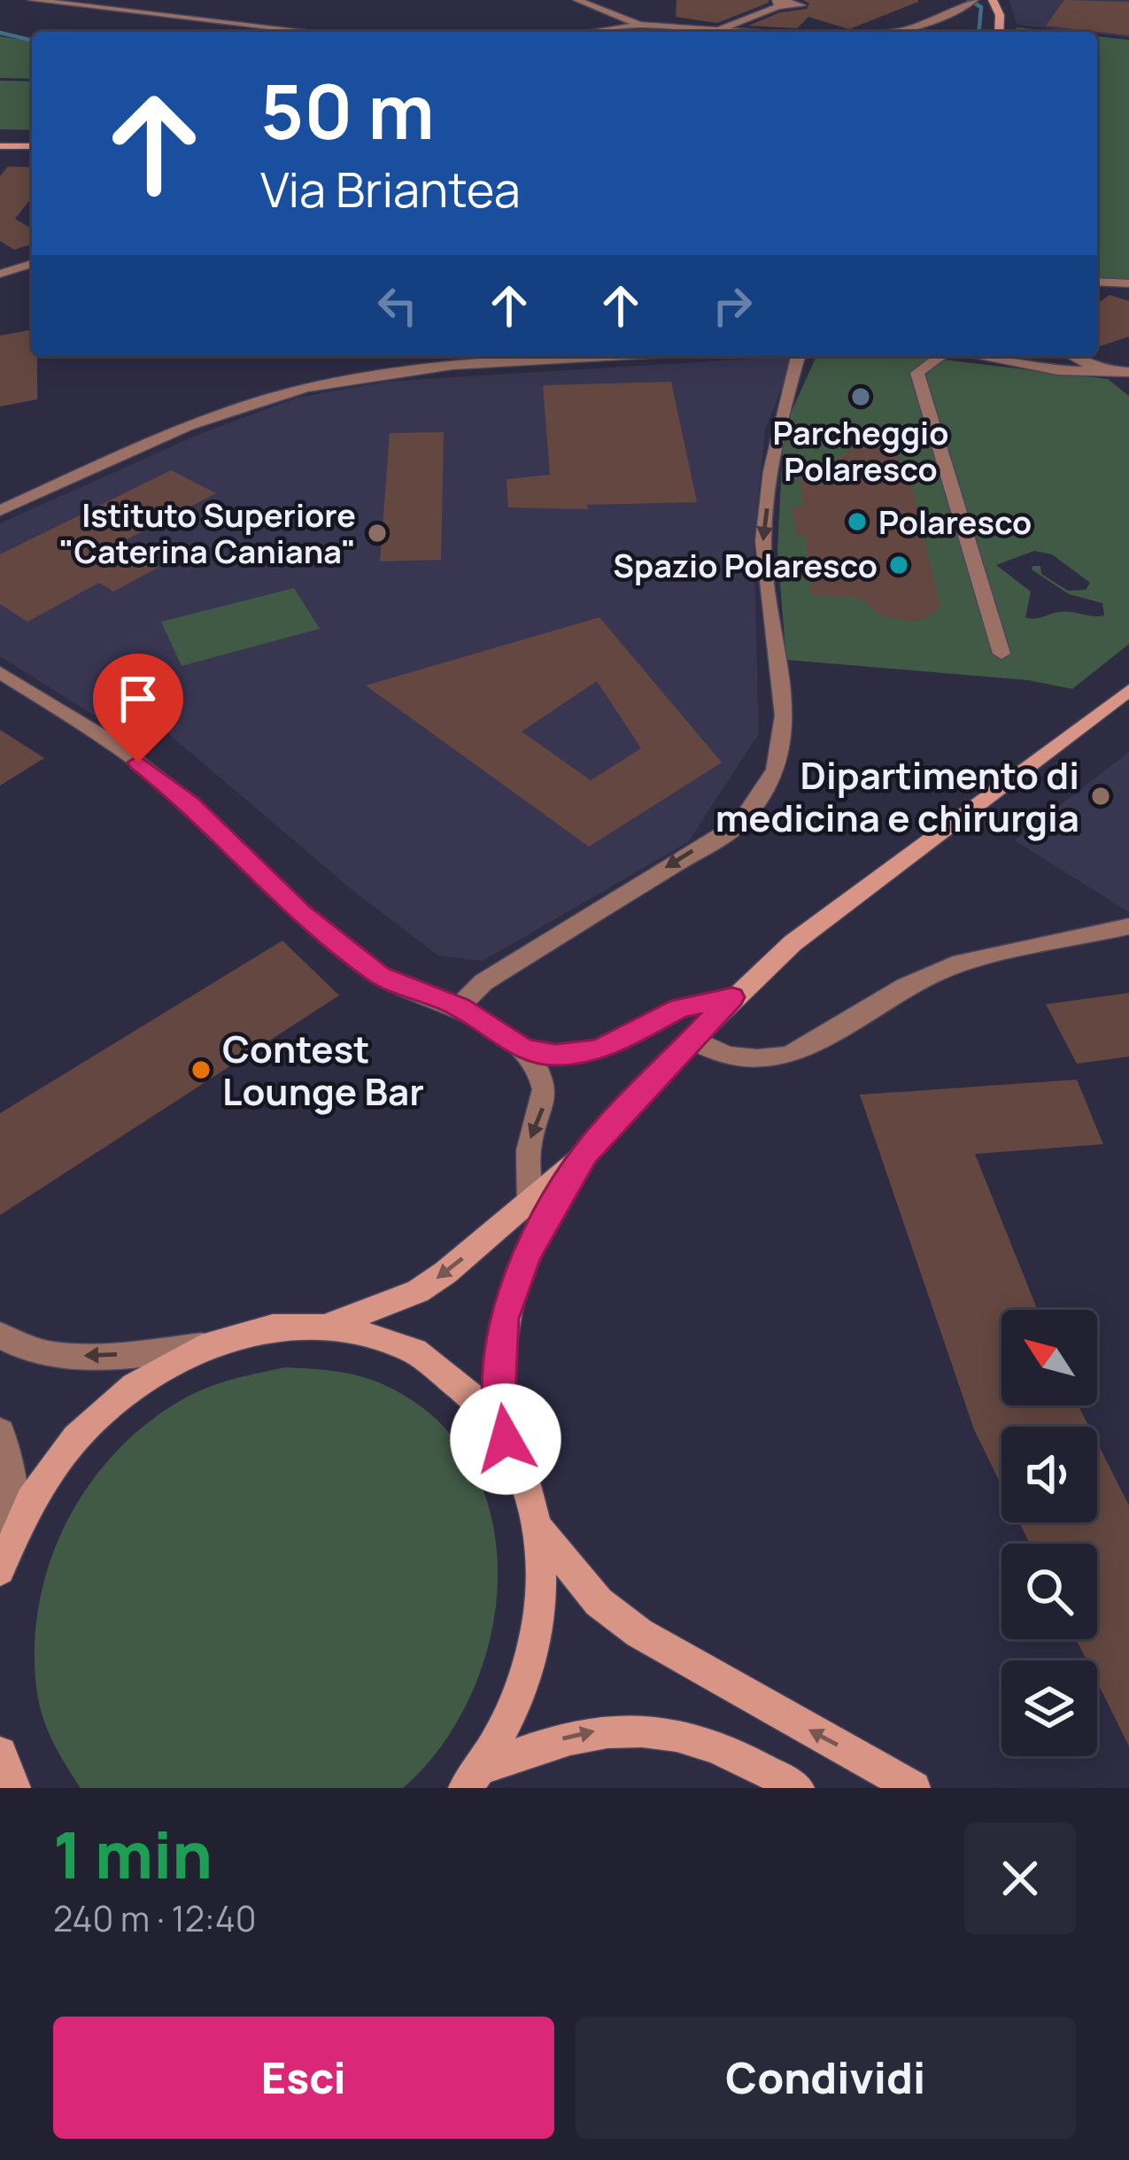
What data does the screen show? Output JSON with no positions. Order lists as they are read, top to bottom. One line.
{"places":["Parcheggio Polaresco","Polaresco","Istituto Superiore \"Caterina Caniana\"","Spazio Polaresco","Dipartimento di medicina e chirurgia","Contest Lounge Bar"],"north":"top left","page":{"turn":["50 m","Via Briantea"],"heading":["1 min","240 m · 12:40"],"buttons":["Esci","Condividi"]}}
